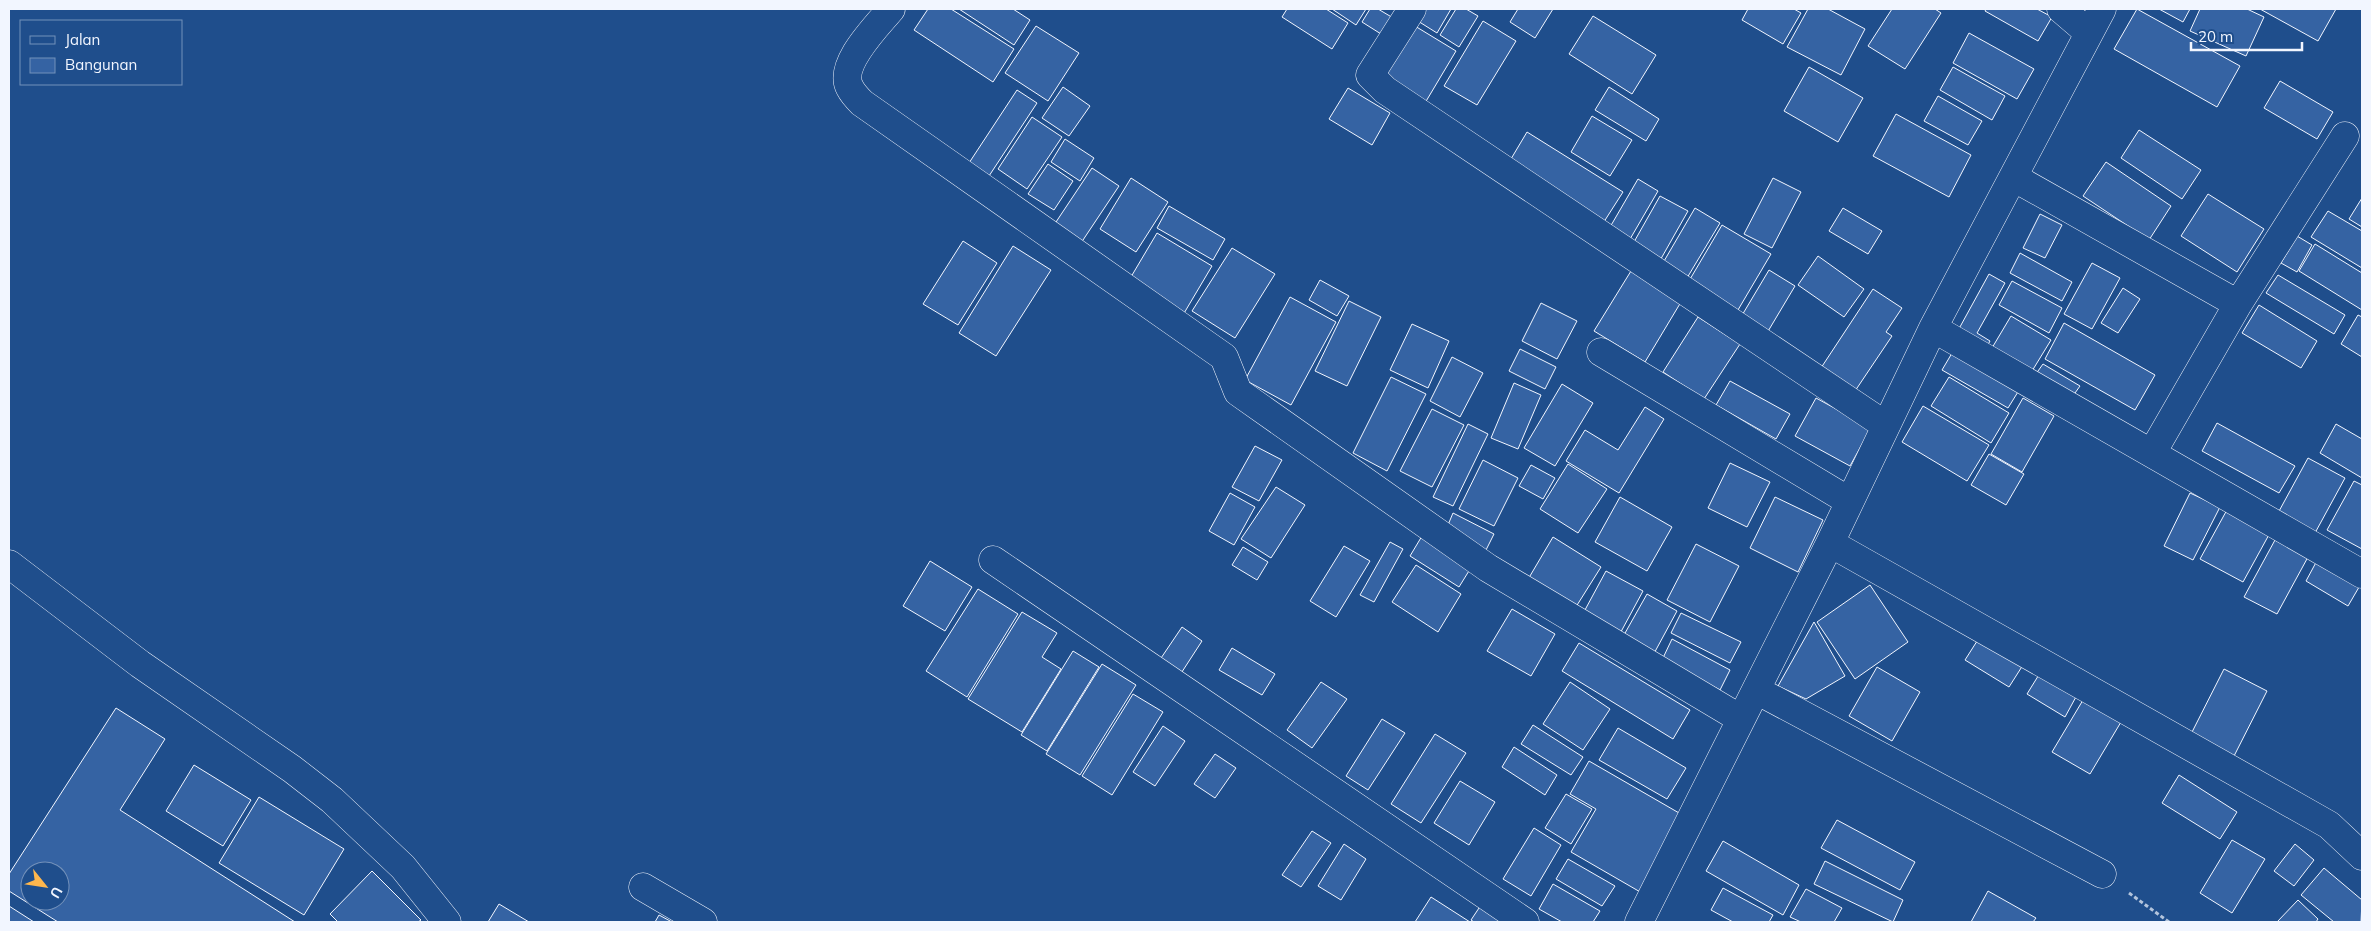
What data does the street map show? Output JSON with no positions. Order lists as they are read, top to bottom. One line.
{"legend":["Jalan","Bangunan"],"scale_bar":"20 m","north":"bottom right"}
